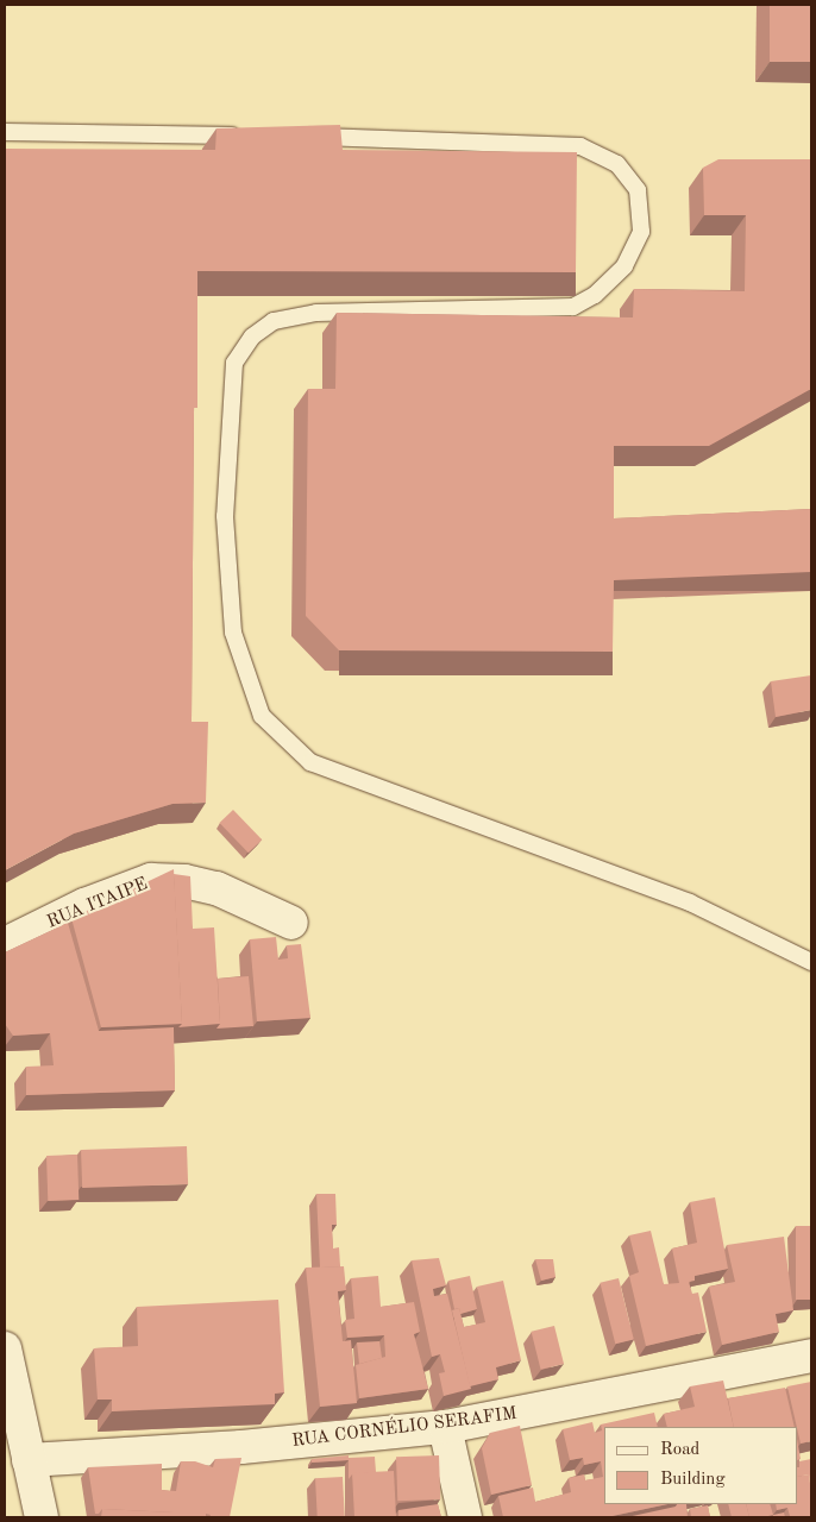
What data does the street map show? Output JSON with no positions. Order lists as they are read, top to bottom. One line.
{"streets":{"street":["RUA ITAIPE","RUA CORNÉLIO SERAFIM"]},"legend":["Road","Building"]}
